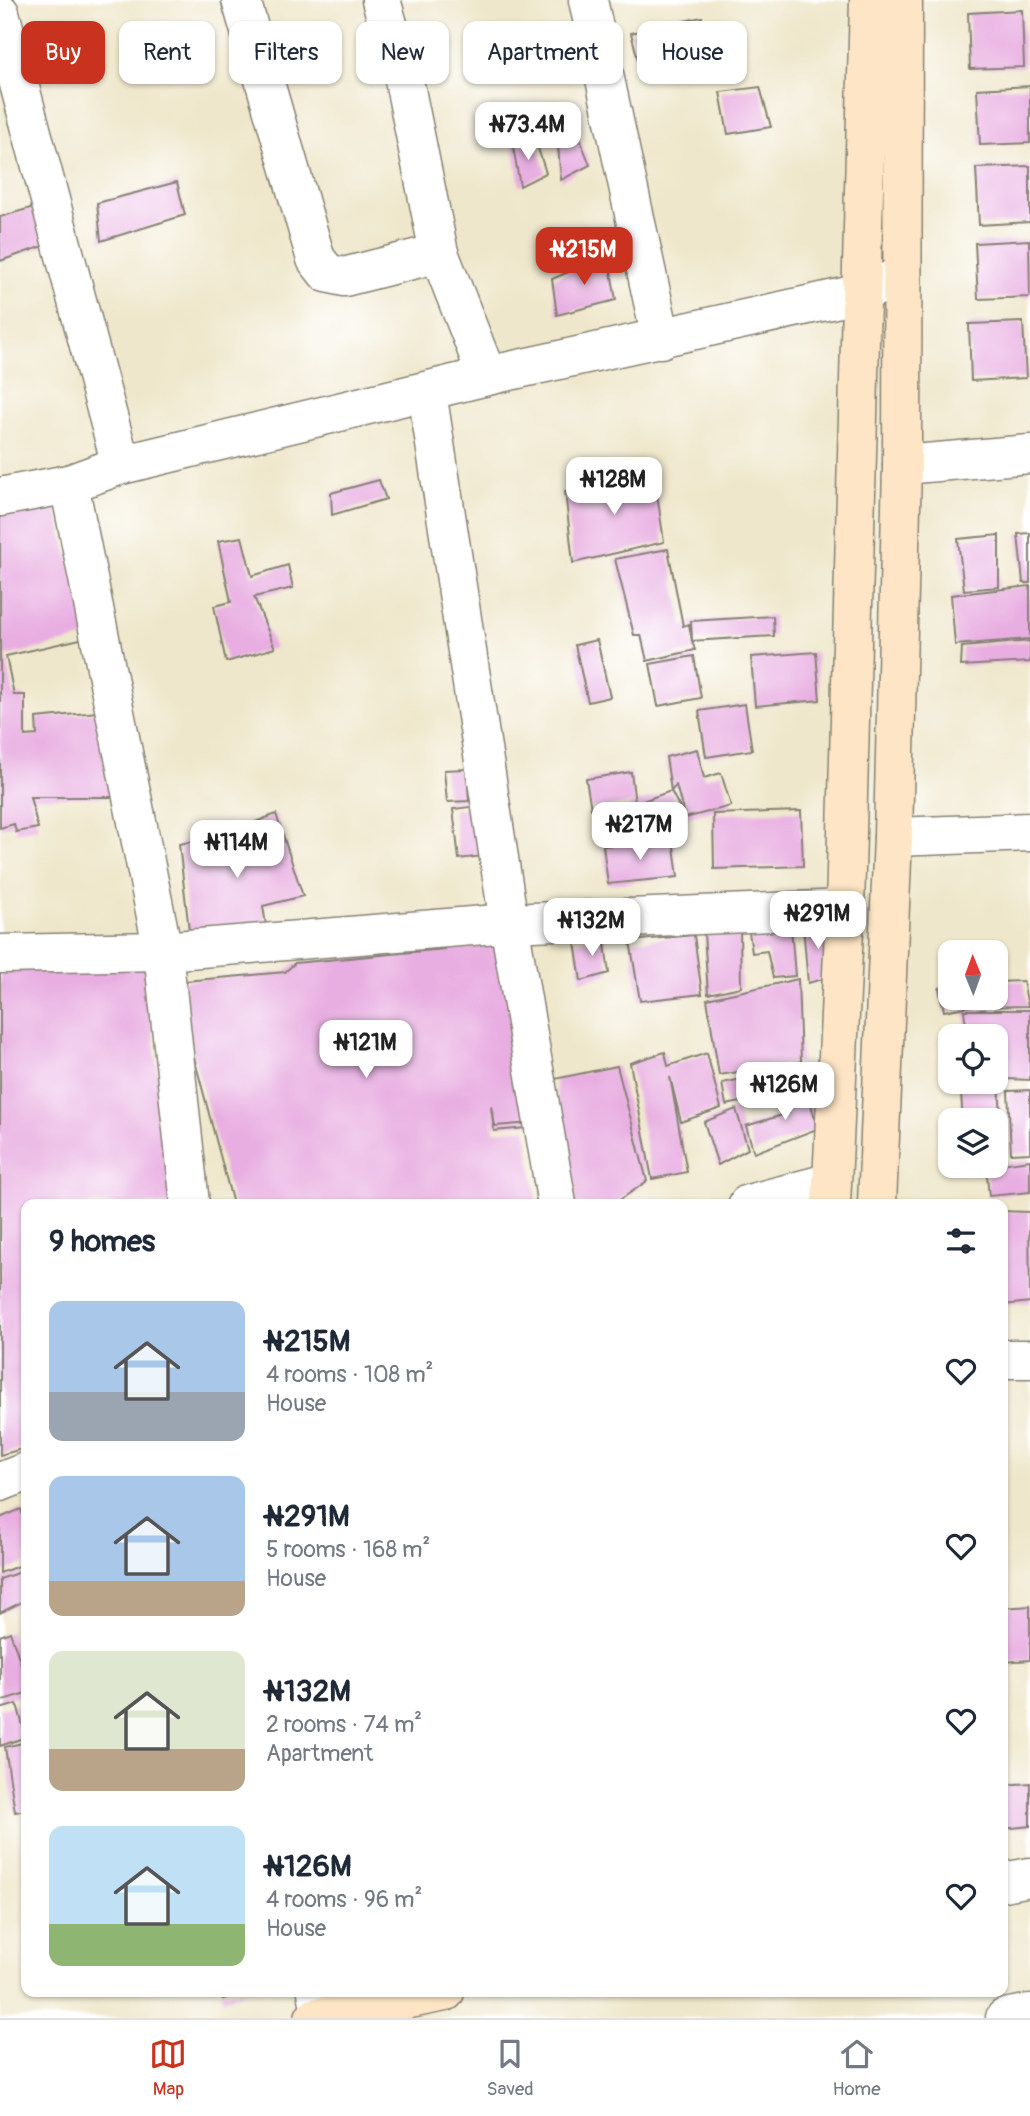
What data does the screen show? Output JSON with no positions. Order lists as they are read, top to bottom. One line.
{"north":"top","page":{"chip":["Buy","Rent","Filters","New","Apartment","House"],"price":["₦73.4M","₦215M","₦128M","₦217M","₦114M","₦291M","₦132M","₦121M","₦126M"],"heading":"9 homes","list":[{"name":"₦215M","note":"4 rooms · 108 m² · House"},{"name":"₦291M","note":"5 rooms · 168 m² · House"},{"name":"₦132M","note":"2 rooms · 74 m² · Apartment"},{"name":"₦126M","note":"4 rooms · 96 m² · House"}],"tabs":["Map","Saved","Home"]}}
